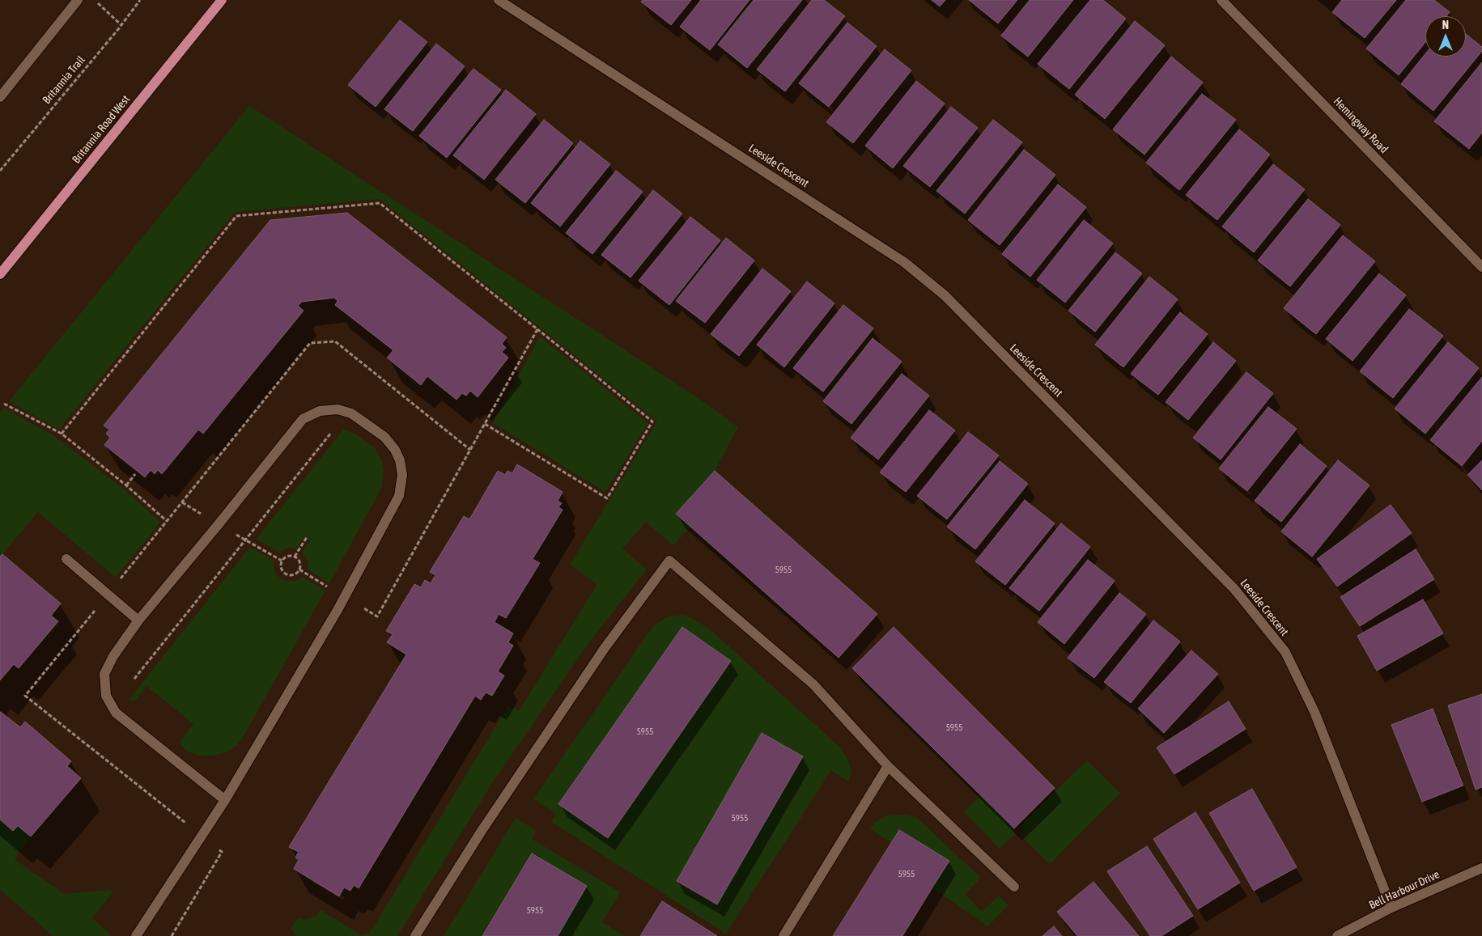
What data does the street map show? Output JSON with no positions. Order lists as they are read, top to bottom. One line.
{"streets":{"main road":["Britannia Road West"],"street":["Hemingway Road","Leeside Crescent","Bell Harbour Drive"],"path":["Britannia Trail"]},"crossings":[["Leeside Crescent","Bell Harbour Drive"]],"house_numbers":["5955","5955","5955","5955","5955","5955"],"north":"top"}
